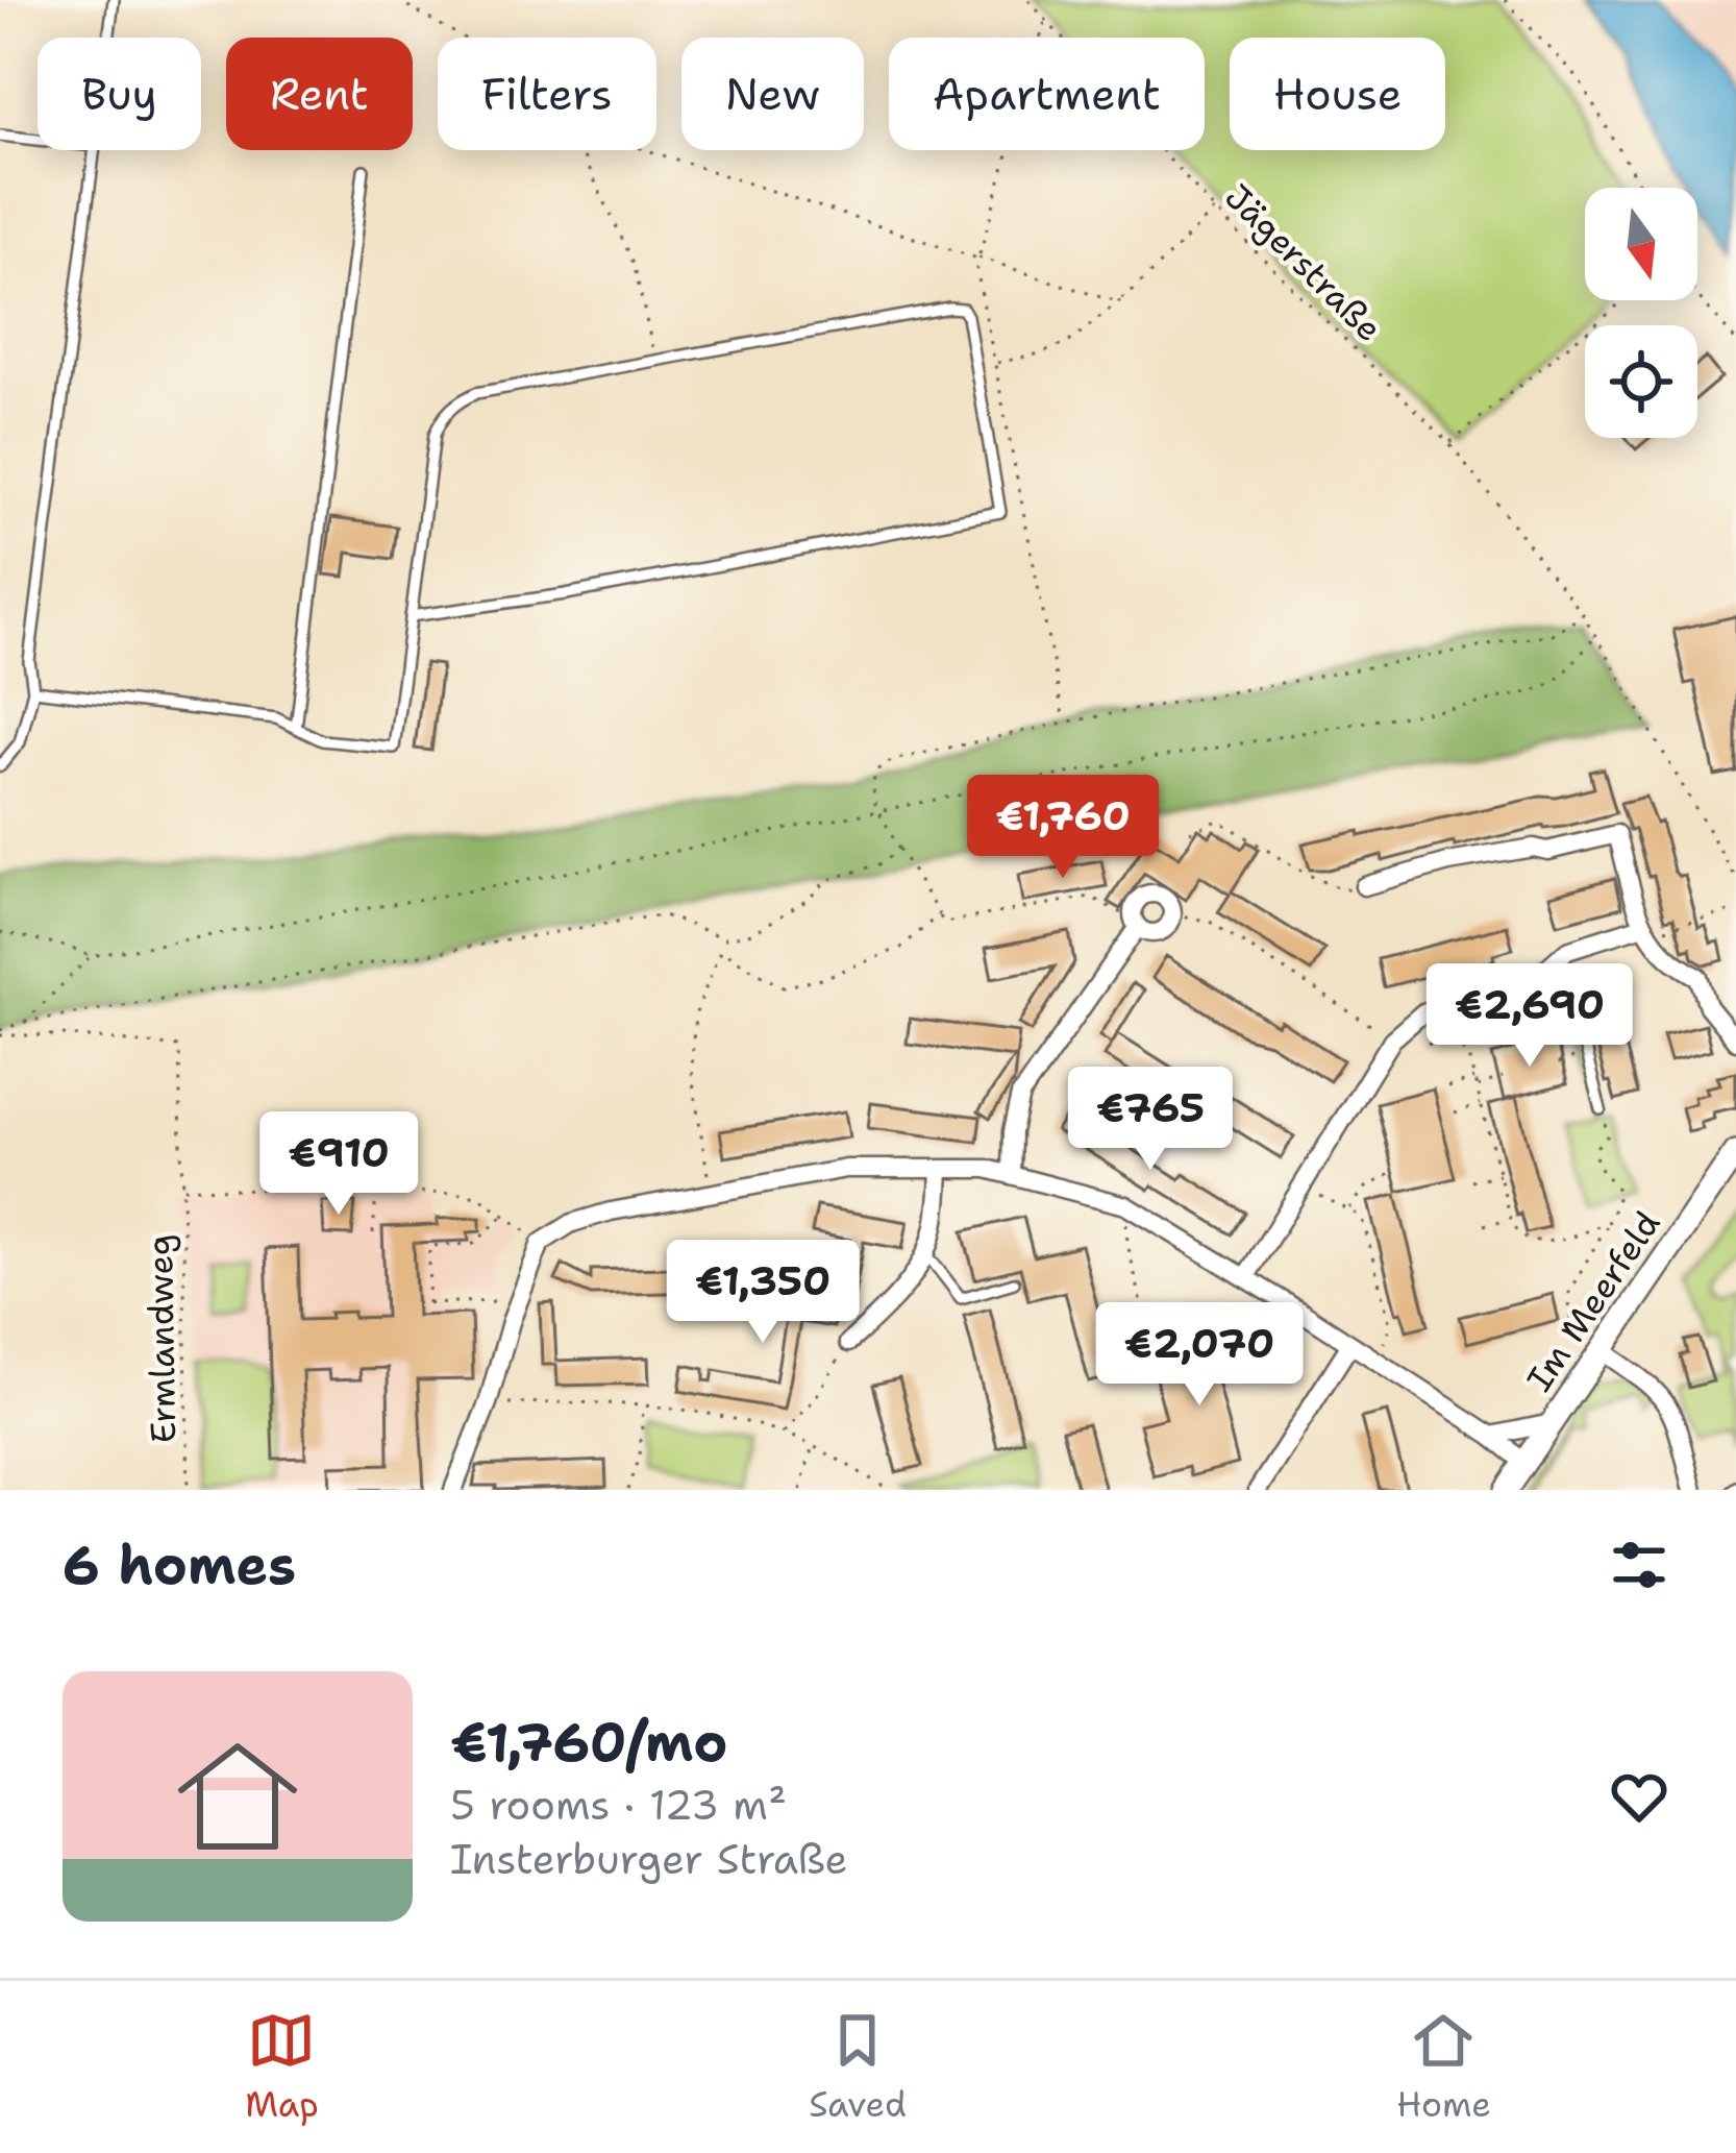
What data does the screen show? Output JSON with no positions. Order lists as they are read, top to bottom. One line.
{"streets":{"street":["Im Meerfeld"],"path":["Jägerstraße","Ermlandweg"]},"north":"bottom","page":{"chip":["Buy","Rent","Filters","New","Apartment","House"],"price":["€1,760","€2,690","€765","€910","€1,350","€2,070"],"heading":"6 homes","list":[{"name":"€1,760/mo","note":"5 rooms · 123 m² · Insterburger Straße"}],"tabs":["Map","Saved","Home"]}}
